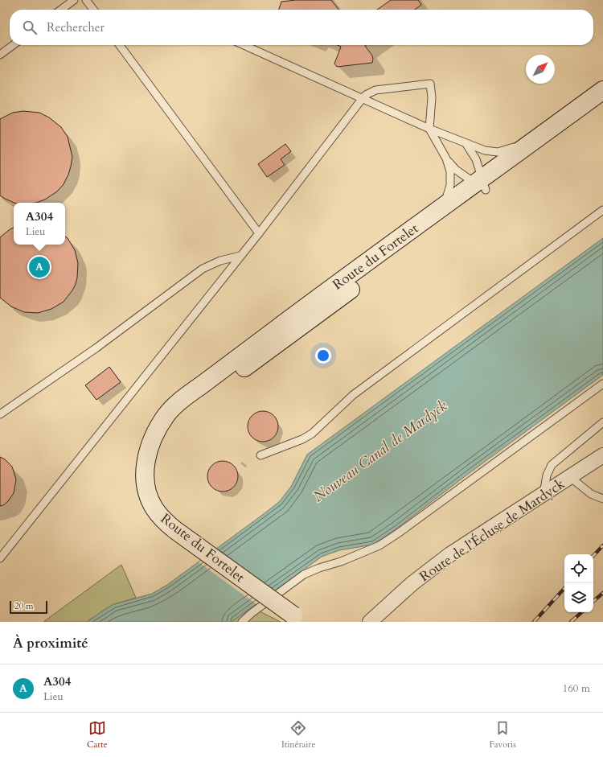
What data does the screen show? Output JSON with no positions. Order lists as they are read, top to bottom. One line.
{"streets":{"main road":["Route du Fortelet"],"street":["Route de l'Écluse de Mardyck"]},"water":["Nouveau Canal de Mardyck"],"scale_bar":"20 m","north":"top right","page":{"search":"Rechercher","popup":["A304","Lieu"],"pins":"A","scale":"20 m","heading":"À proximité","list":[{"mark":"A","name":"A304","note":"Lieu","value":"160 m"}],"nav":["Carte","Itinéraire","Favoris"]}}
